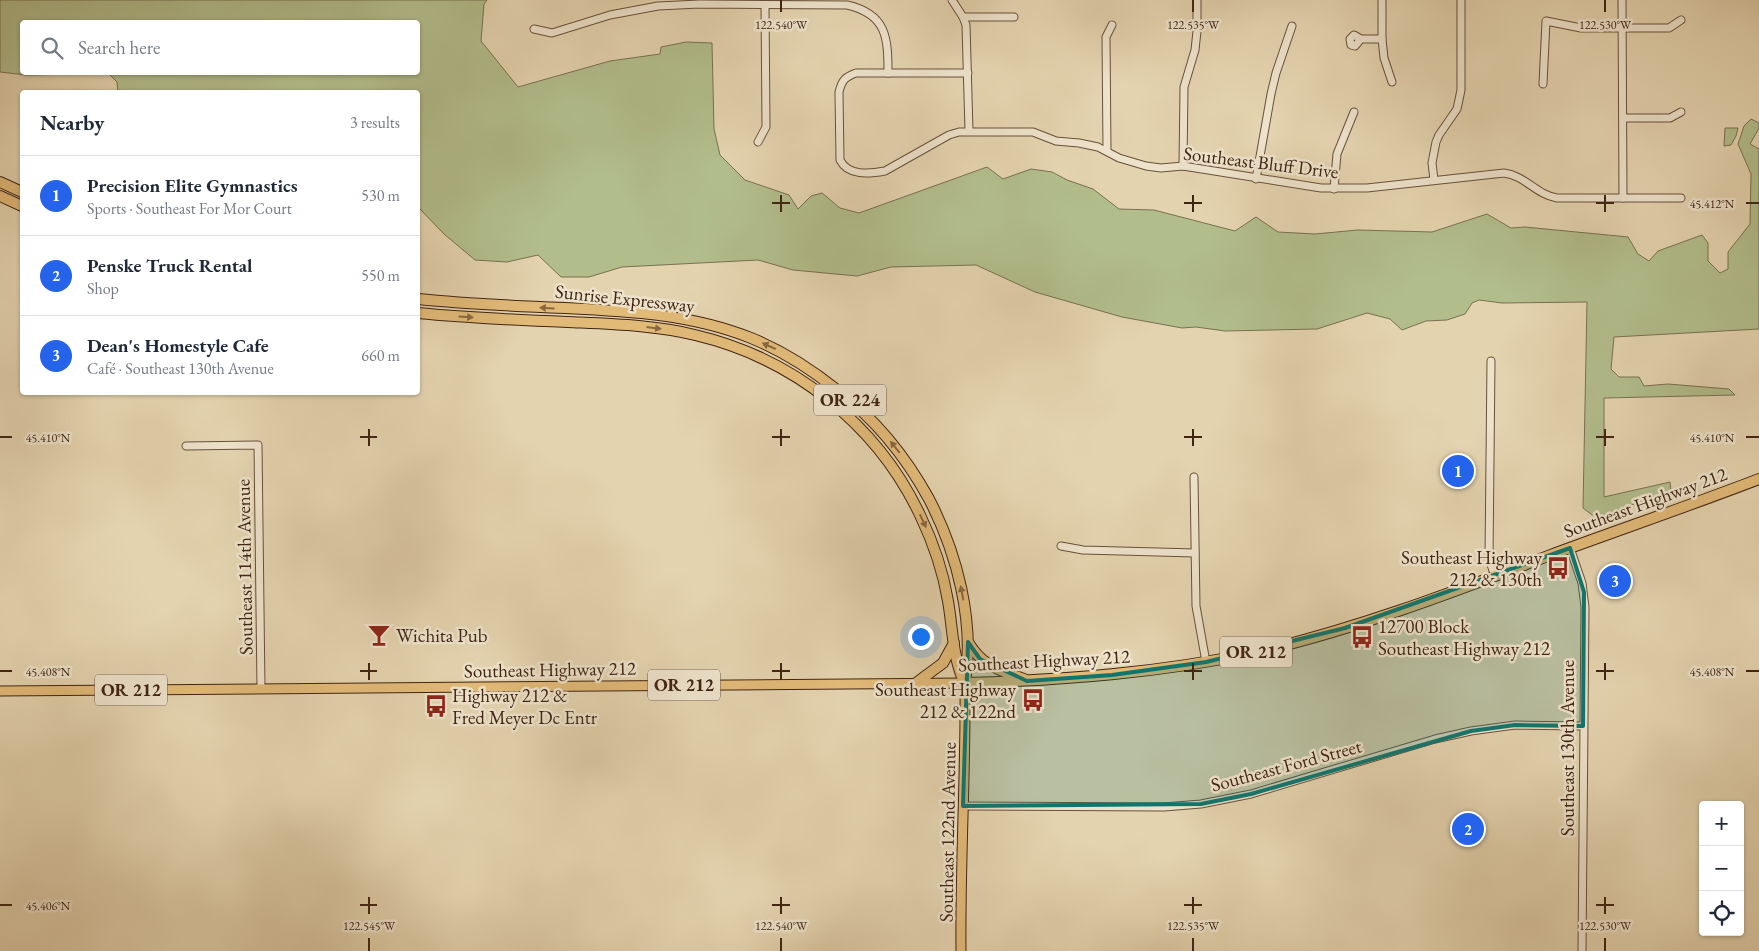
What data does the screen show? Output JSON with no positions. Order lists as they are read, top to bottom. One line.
{"streets":{"highway":["Sunrise Expressway","OR 224","Southeast Highway 212","OR 212"],"main road":["Southeast 122nd Avenue"],"street":["Southeast Bluff Drive","Southeast 114th Avenue","Southeast 130th Avenue","Southeast Ford Street"]},"crossings":[["Sunrise Expressway","Southeast Highway 212"],["Sunrise Expressway","Southeast 122nd Avenue"],["Southeast Highway 212","Southeast 114th Avenue"],["Southeast Highway 212","Southeast 130th Avenue"],["Southeast Highway 212","Southeast 122nd Avenue"],["Southeast 130th Avenue","Southeast Ford Street"],["Southeast Ford Street","Southeast 122nd Avenue"]],"places":{"bus stop":["Southeast Highway 212 & 130th","12700 Block Southeast Highway 212","Southeast Highway 212 & 122nd","Highway 212 & Fred Meyer Dc Entr"],"bar":["Wichita Pub"]},"page":{"search":"Search here","heading":["Nearby","3 results"],"list":[{"mark":"1","name":"Precision Elite Gymnastics","note":"Sports · Southeast For Mor Court","value":"530 m"},{"mark":"2","name":"Penske Truck Rental","note":"Shop","value":"550 m"},{"mark":"3","name":"Dean's Homestyle Cafe","note":"Café · Southeast 130th Avenue","value":"660 m"}],"pins":["1","3","2"],"map_buttons":["+","−"]},"coordinates":["122.540°W","122.535°W","122.530°W","45.412°N","45.410°N","45.408°N","45.406°N","122.545°W"]}
